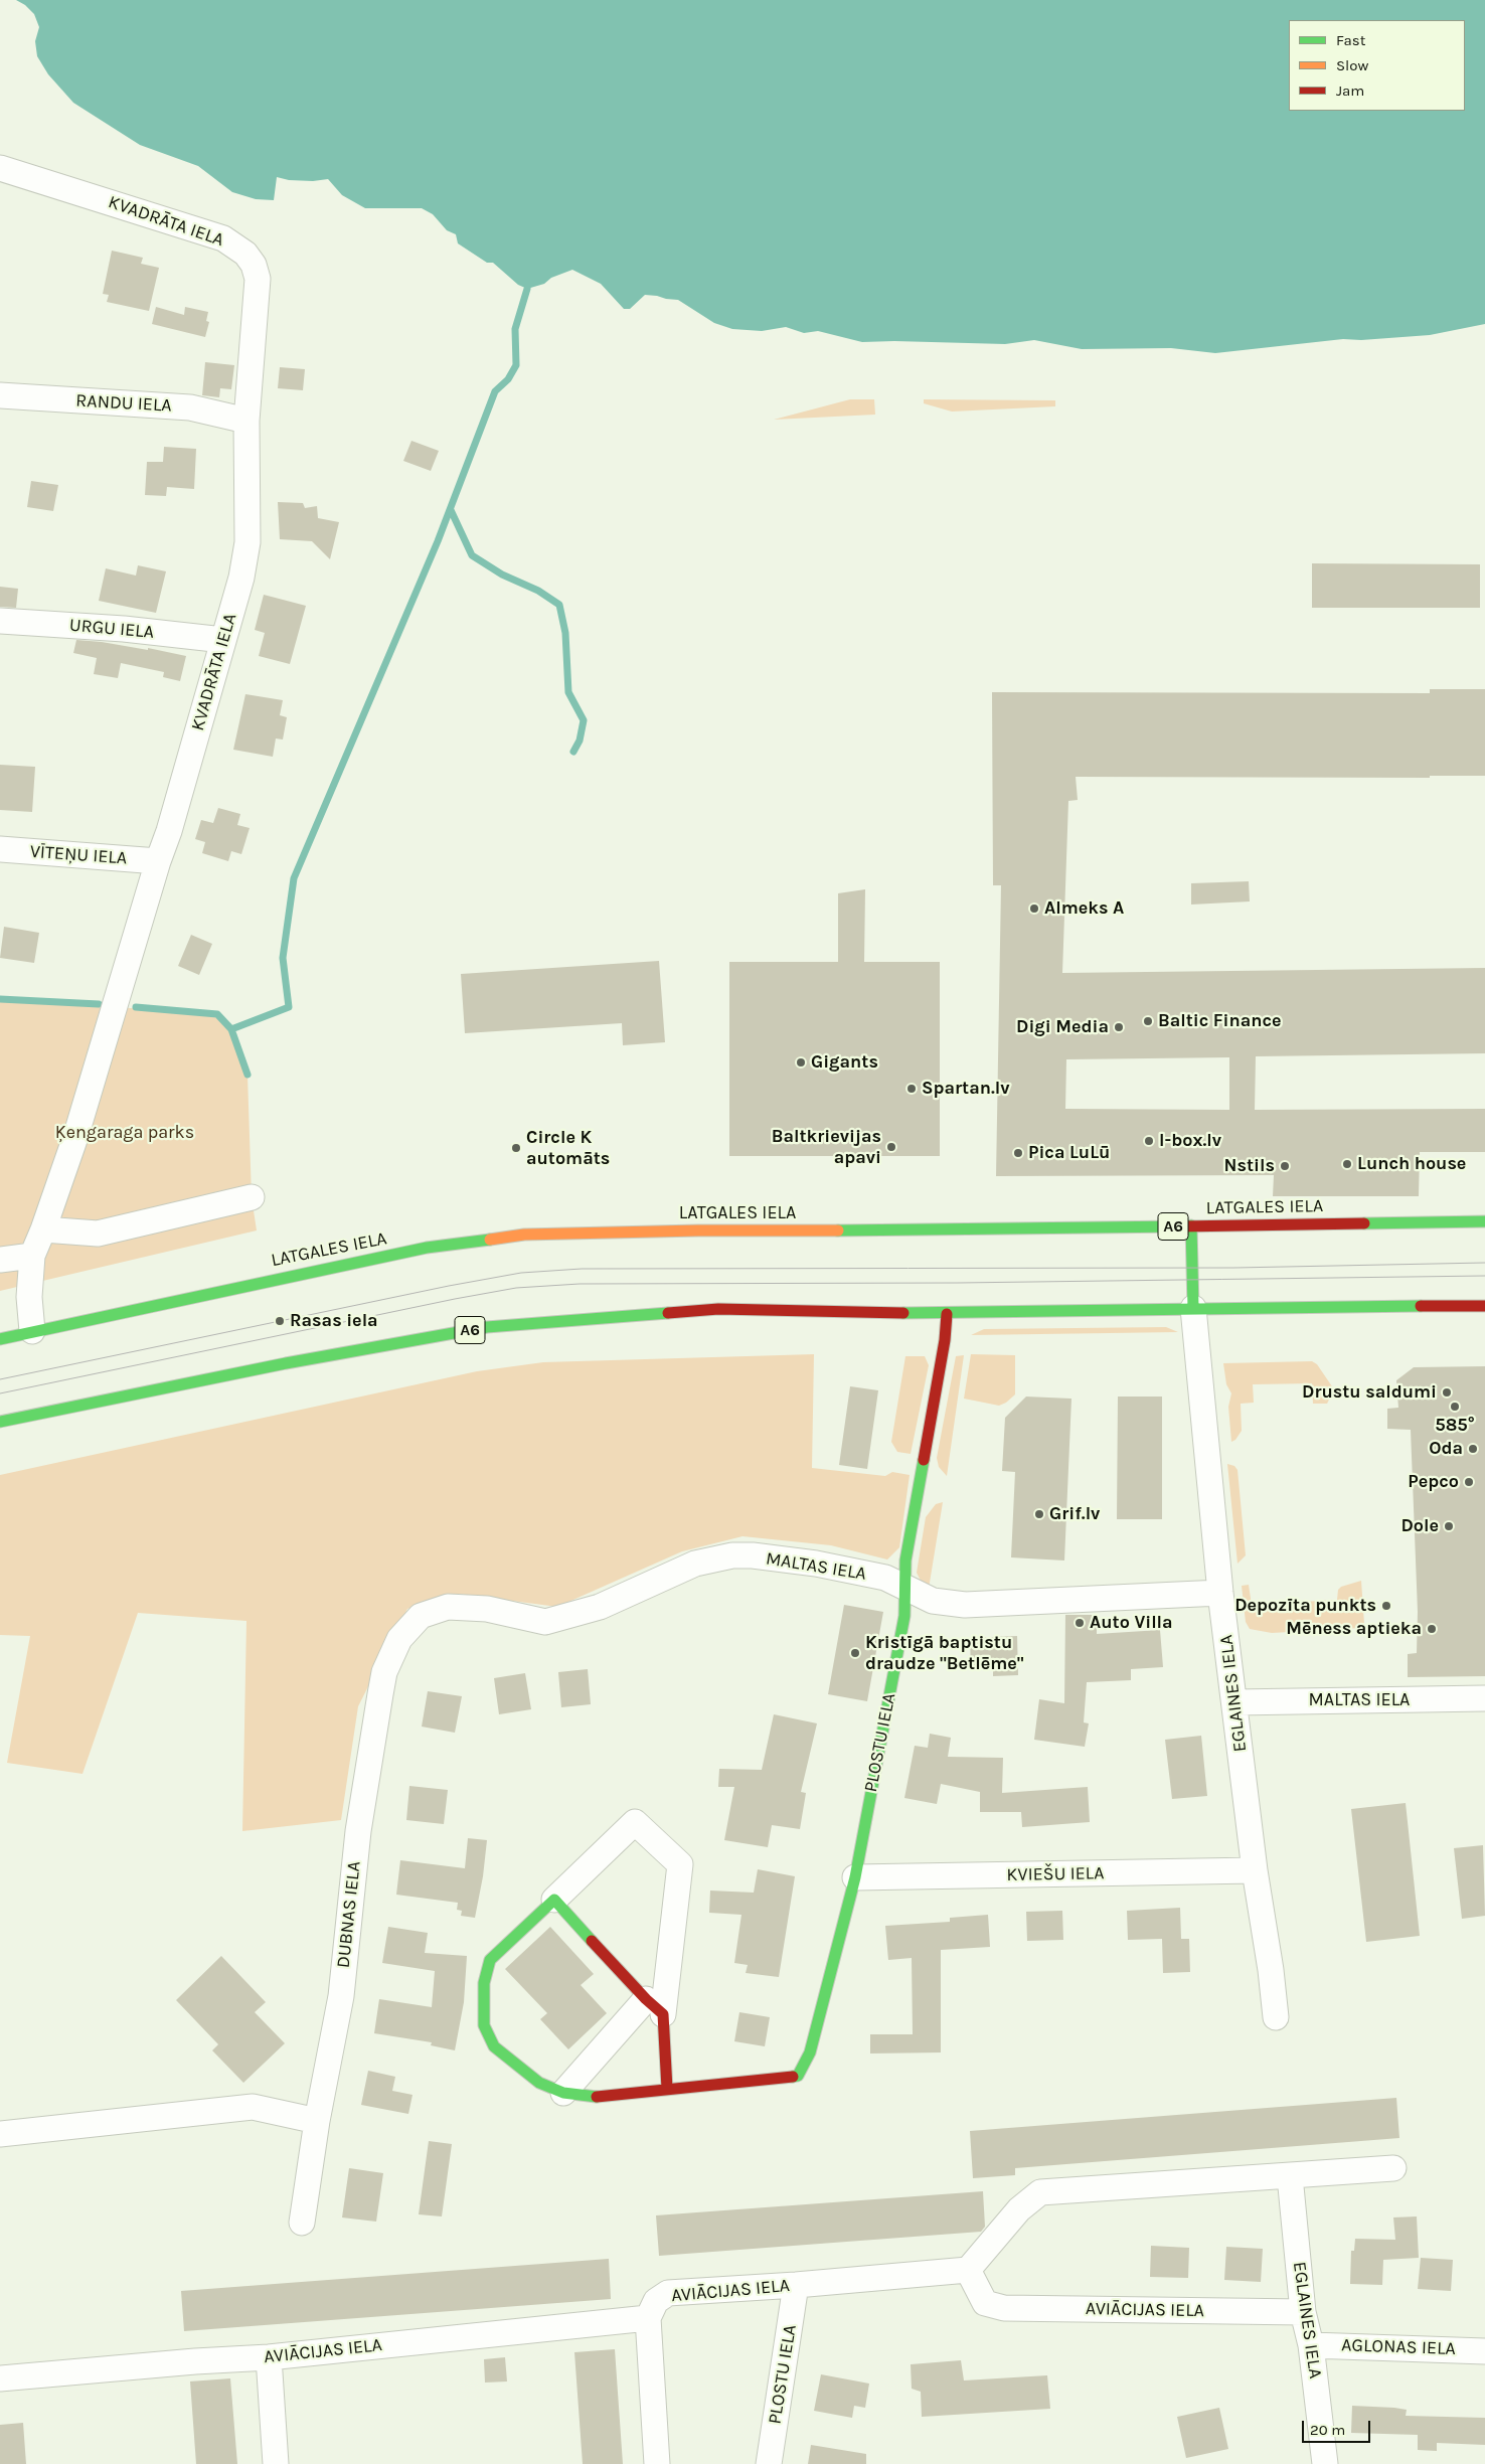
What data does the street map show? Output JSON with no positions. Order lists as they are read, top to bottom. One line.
{"streets":{"main road":["LATGALES IELA","A6","PLOSTU IELA"],"street":["KVADRĀTA IELA","RANDU IELA","URGU IELA","VĪTEŅU IELA","MALTAS IELA","EGLAINES IELA","KVIEŠU IELA","DUBNAS IELA","AVIĀCIJAS IELA","AGLONAS IELA"]},"crossings":[["KVADRĀTA IELA","RANDU IELA"],["KVADRĀTA IELA","URGU IELA"],["KVADRĀTA IELA","VĪTEŅU IELA"],["KVADRĀTA IELA","LATGALES IELA"],["A6","EGLAINES IELA"],["A6","PLOSTU IELA"],["MALTAS IELA","EGLAINES IELA"],["MALTAS IELA","PLOSTU IELA"],["MALTAS IELA","DUBNAS IELA"],["EGLAINES IELA","KVIEŠU IELA"],["EGLAINES IELA","AVIĀCIJAS IELA"],["EGLAINES IELA","AGLONAS IELA"],["PLOSTU IELA","KVIEŠU IELA"],["PLOSTU IELA","AVIĀCIJAS IELA"]],"parks":["Ķengaraga parks"],"places":["Almeks A","Baltic Finance","Digi Media","Gigants","Spartan.lv","I-box.lv","Baltkrievijas apavi","Circle K automāts","Pica LuLū","Lunch house","Nstils","Rasas iela","Drustu saldumi","585°","Oda","Pepco","Grif.lv","Dole","Depozīta punkts","Auto Villa","Mēness aptieka","Kristīgā baptistu draudze \"Betlēme\""],"legend":["Fast","Slow","Jam"],"scale_bar":"20 m"}
